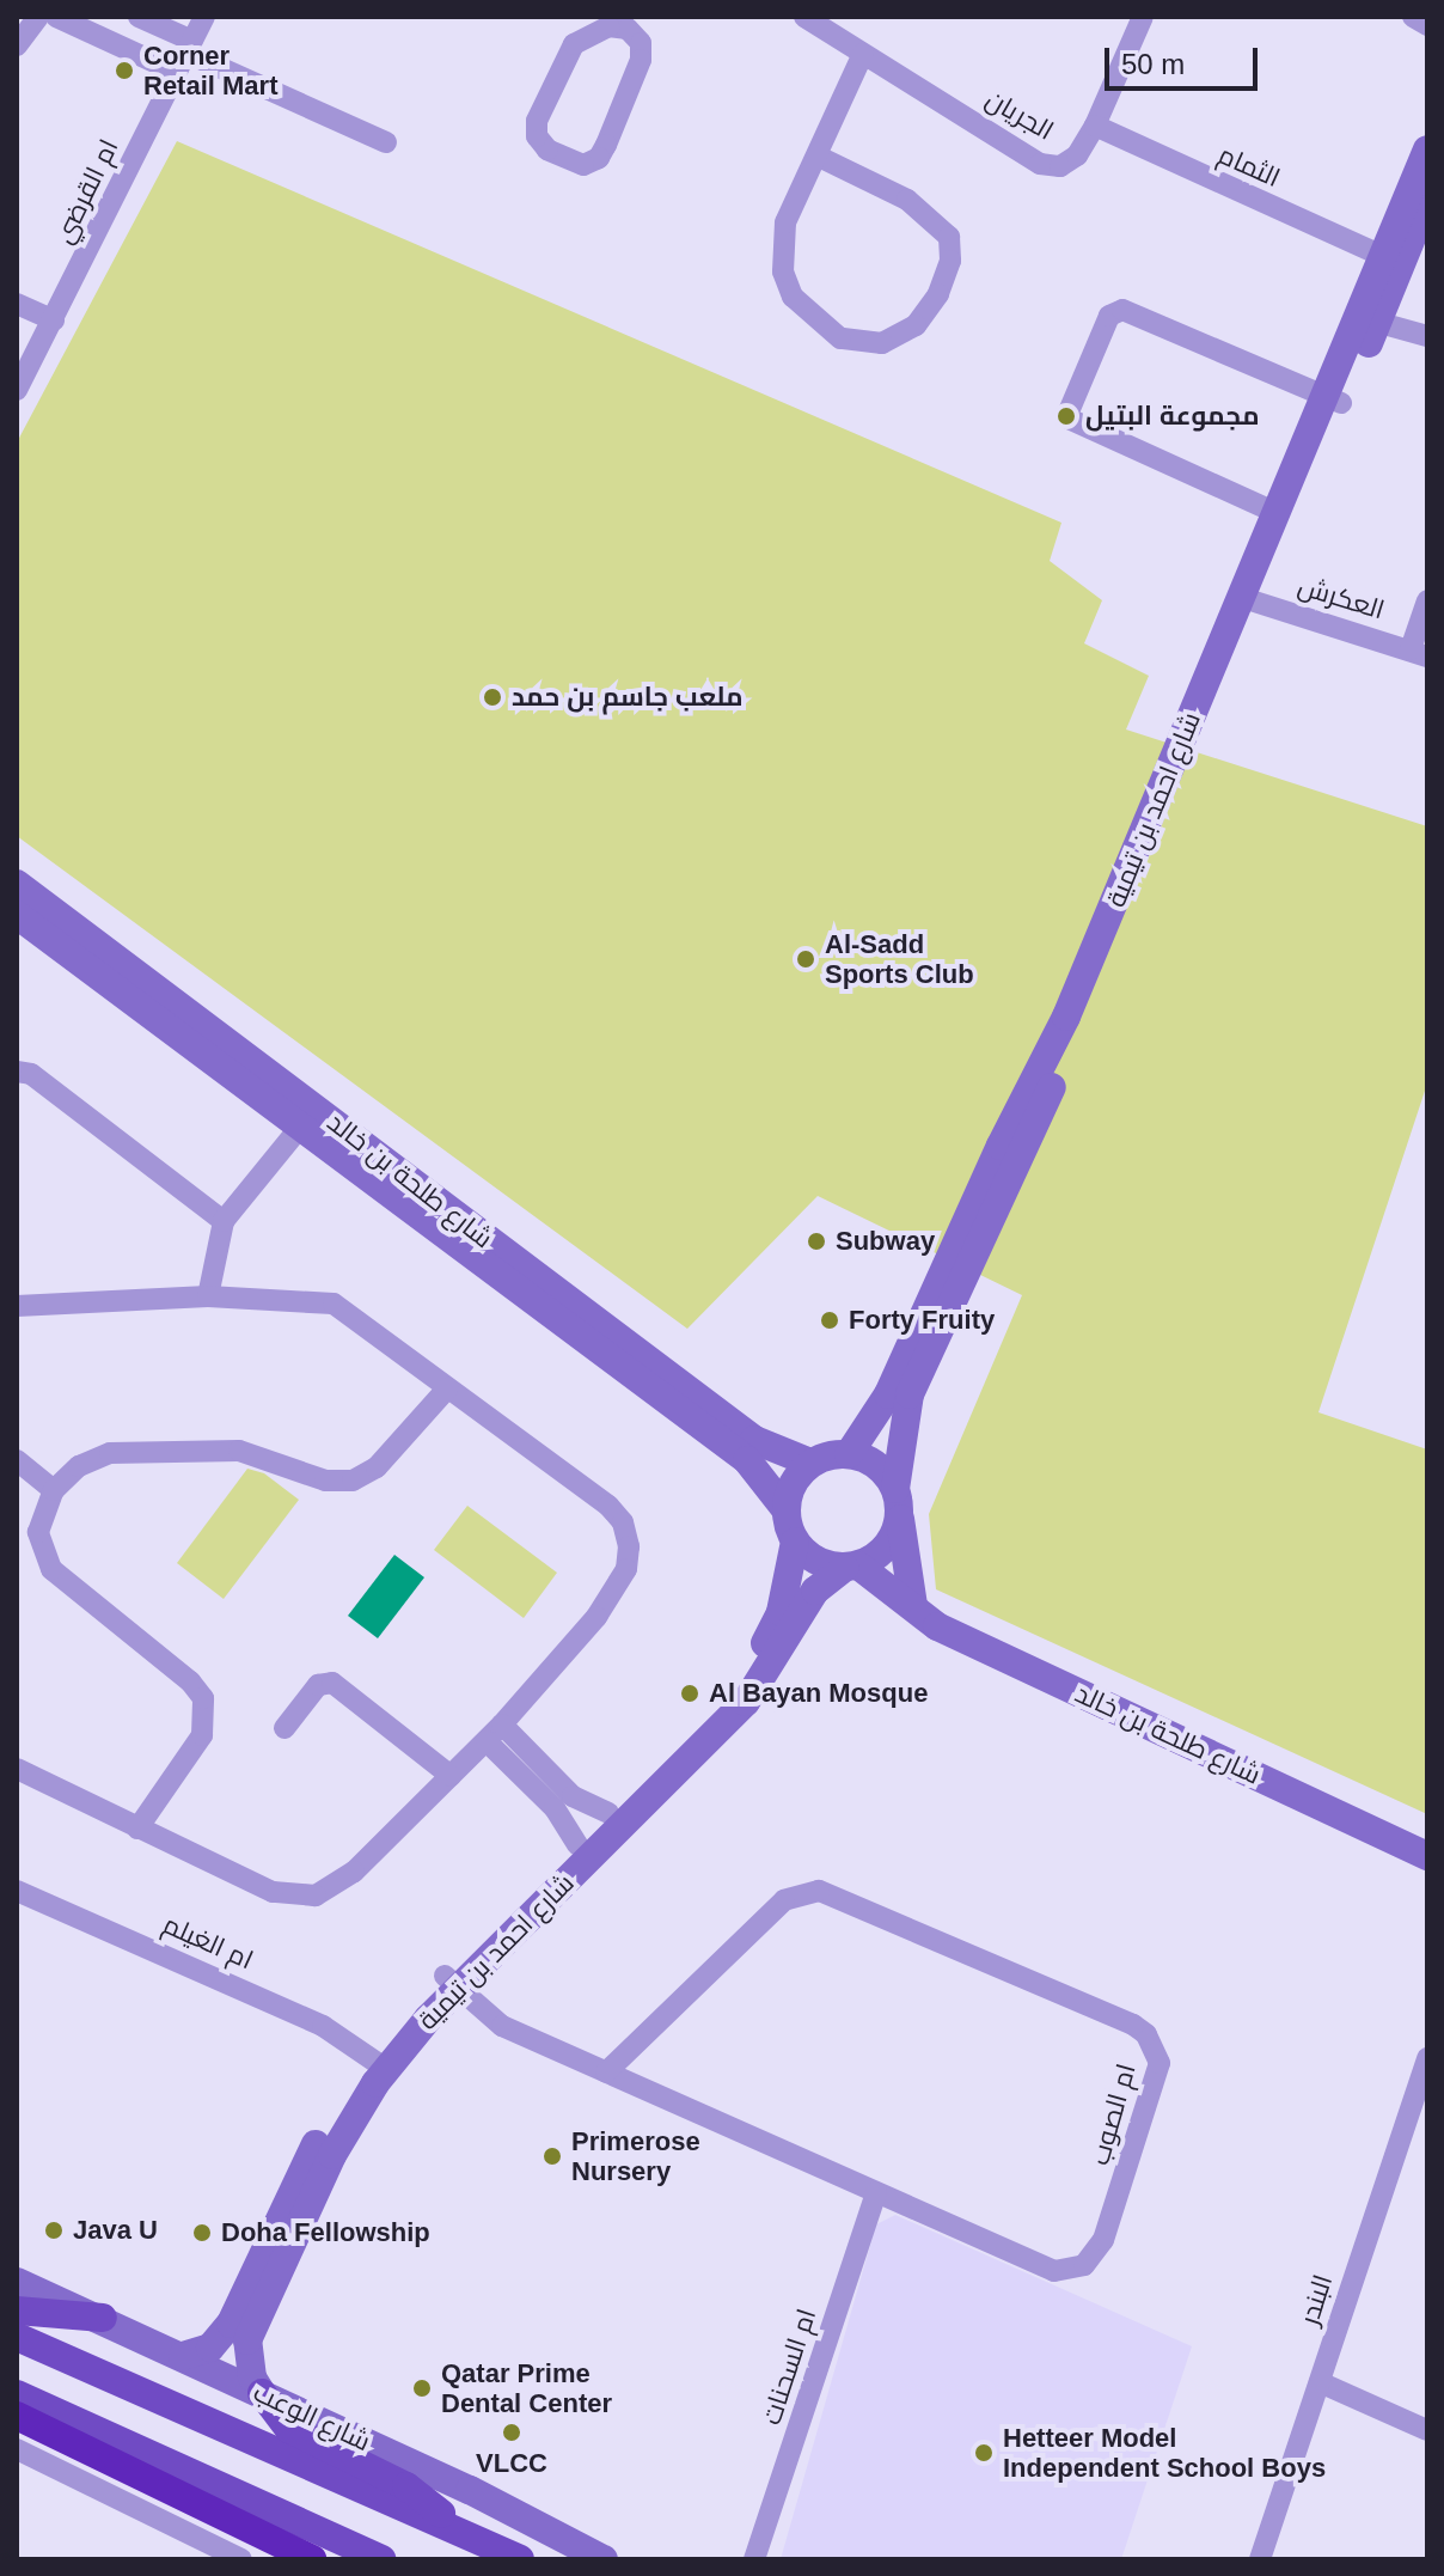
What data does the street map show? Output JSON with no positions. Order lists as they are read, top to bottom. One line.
{"streets":{"main road":["شارع الوعب"],"street":["الجريان","الثمام","ام القرضي","العكرش","شارع احمد بن تيمية","شارع طلحة بن خالد","ام الغيلم","ام الصوب","البندر","ام السحنات"]},"crossings":[["الجريان","الثمام"],["الثمام","شارع احمد بن تيمية"],["العكرش","شارع احمد بن تيمية"],["شارع احمد بن تيمية","شارع طلحة بن خالد"],["شارع احمد بن تيمية","ام الغيلم"],["شارع احمد بن تيمية","ام الصوب"],["شارع احمد بن تيمية","شارع الوعب"],["ام الصوب","ام السحنات"]],"places":["Corner Retail Mart","مجموعة البتيل","ملعب جاسم بن حمد","Al-Sadd Sports Club","Subway","Forty Fruity","Al Bayan Mosque","Primerose Nursery","Java U","Doha Fellowship","Qatar Prime Dental Center","VLCC","Hetteer Model Independent School Boys"],"scale_bar":"50 m"}
